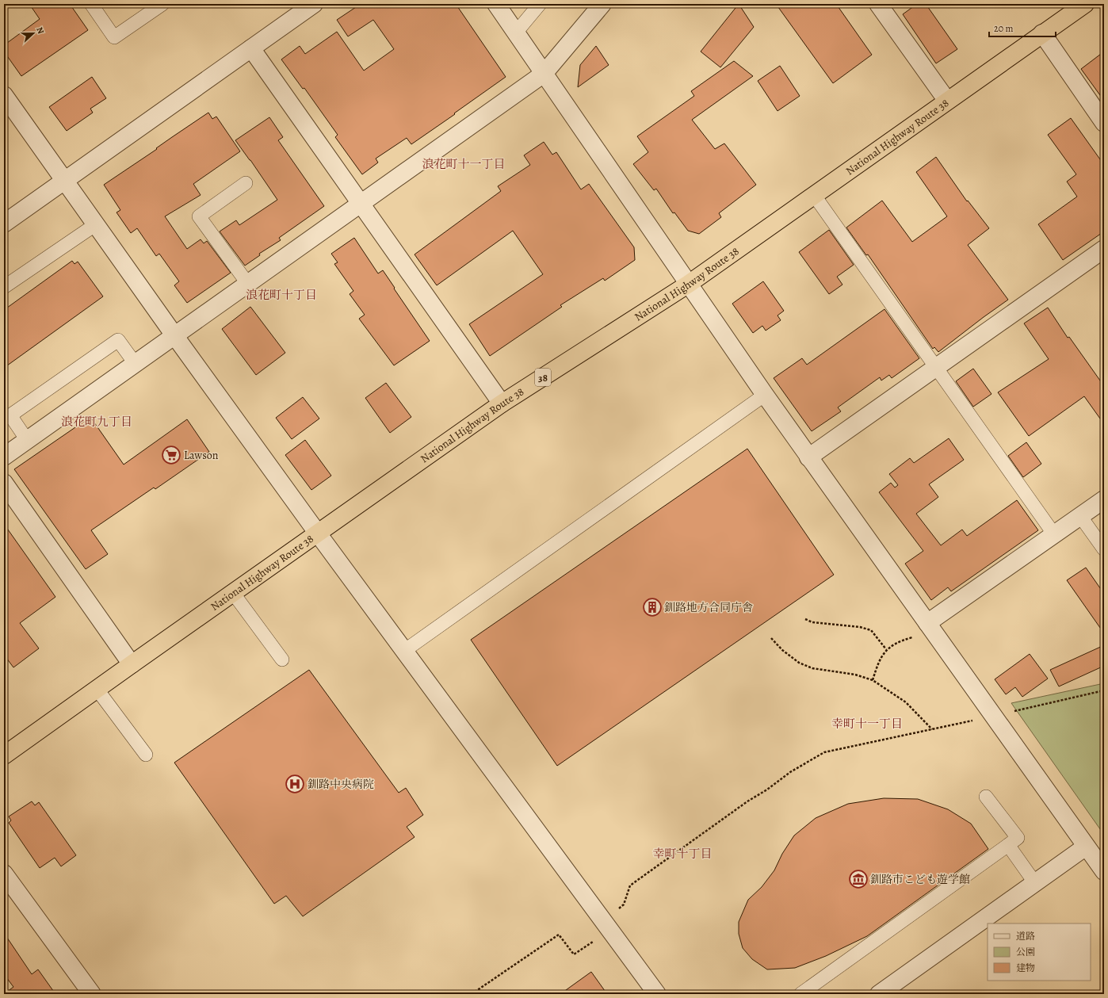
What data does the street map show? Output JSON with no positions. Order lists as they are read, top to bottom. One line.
{"streets":{"highway":["National Highway Route 38","38"]},"districts":["浪花町十一丁目","浪花町十丁目","浪花町九丁目","幸町十一丁目","幸町十丁目"],"places":{"supermarket":["Lawson"],"building":["釧路地方合同庁舎"],"hospital":["釧路中央病院"],"museum":["釧路市こども遊学館"]},"legend":["道路","公園","建物"],"scale_bar":"20 m","north":"right"}
